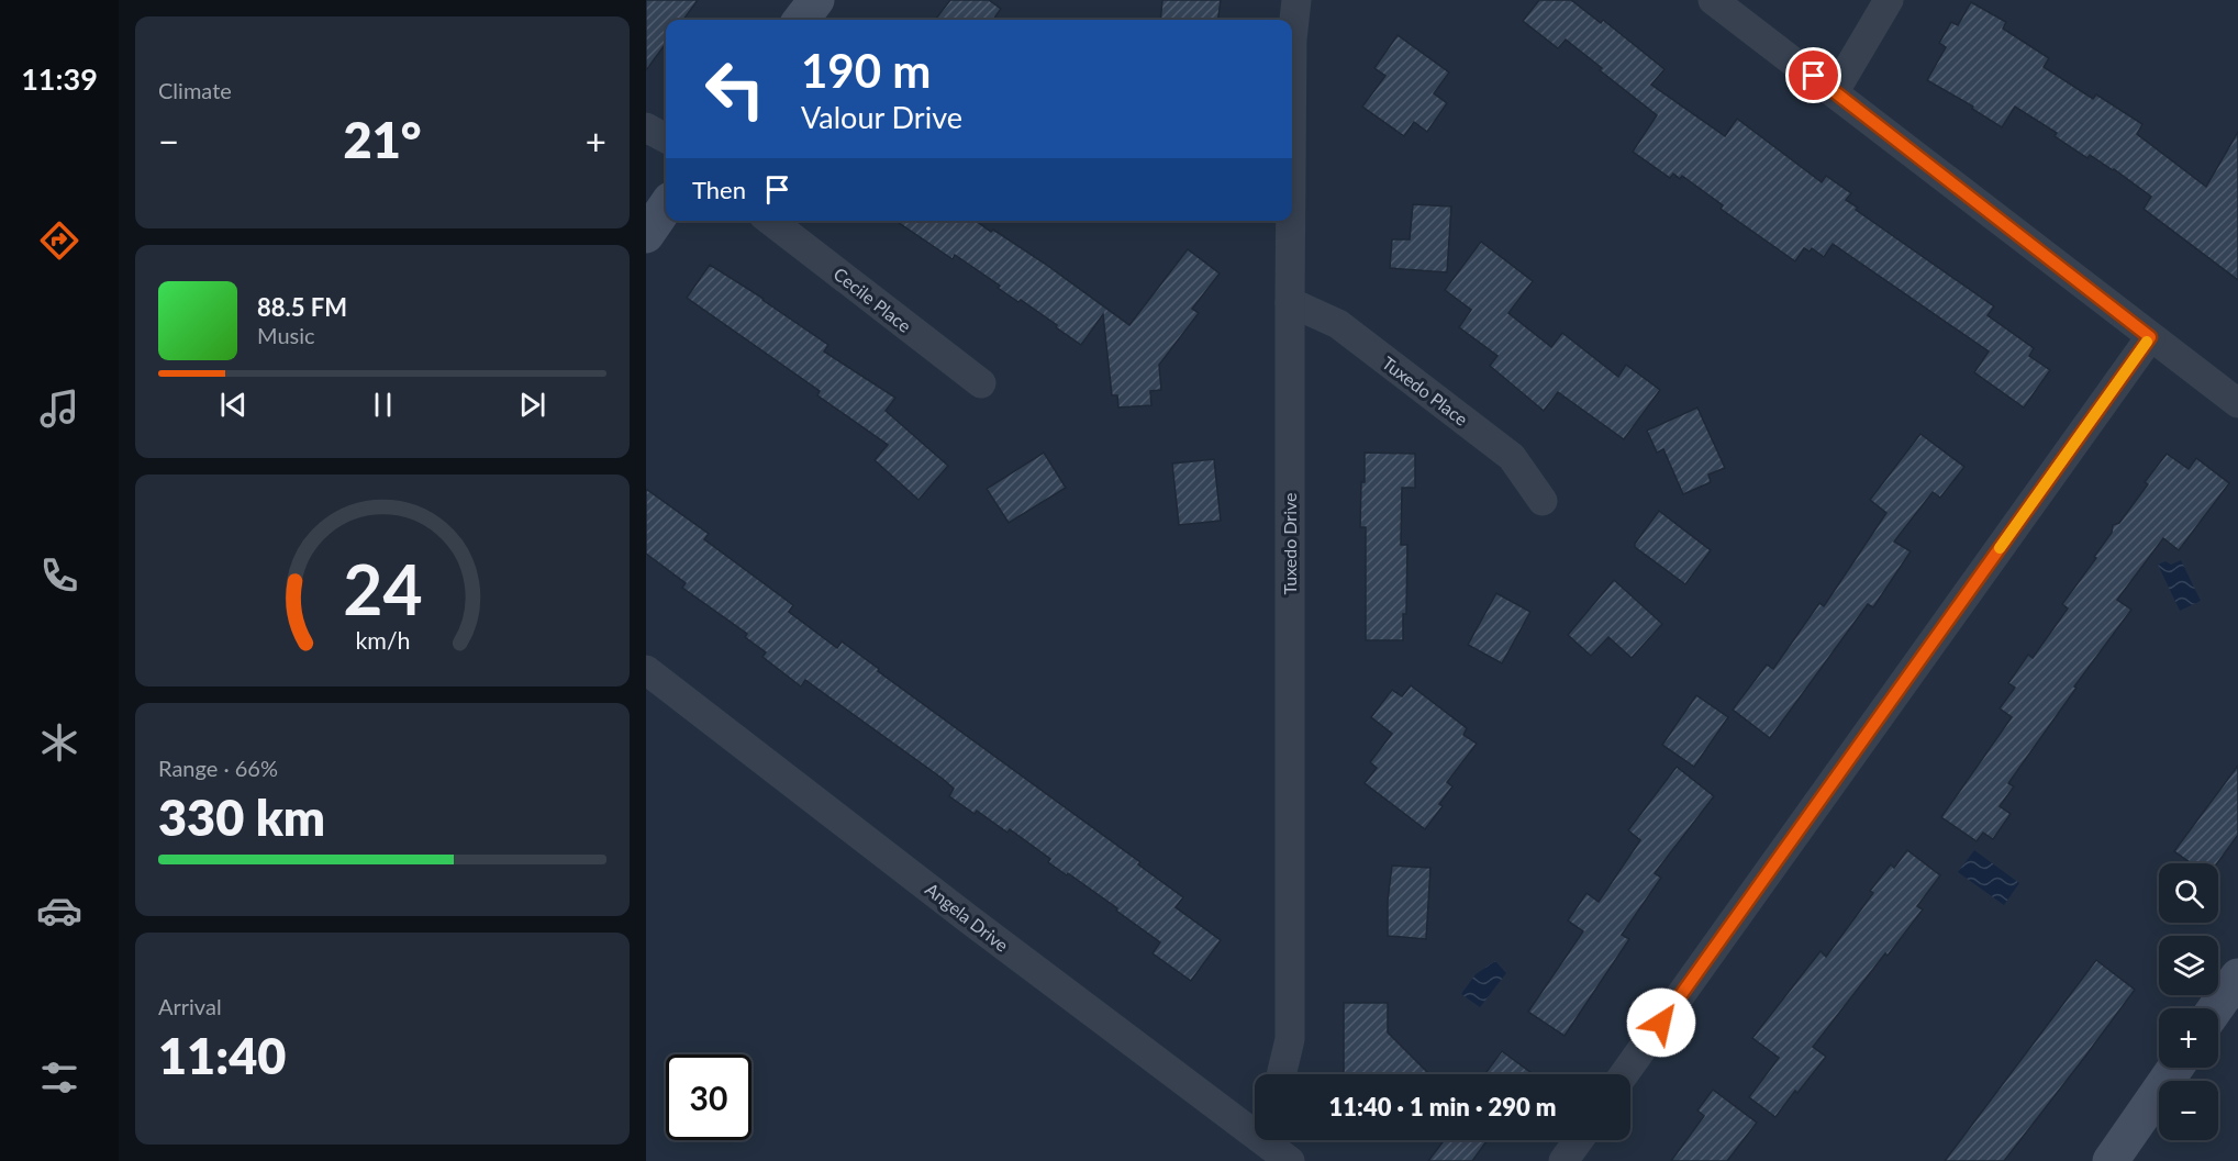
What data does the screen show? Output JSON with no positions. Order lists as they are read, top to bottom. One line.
{"streets":{"street":["Cecile Place","Tuxedo Place","Tuxedo Drive","Angela Drive"]},"crossings":[["Tuxedo Place","Tuxedo Drive"]],"page":{"tabs":"11:39","tile":["Climate",["Range · 66%","330 km"],["Arrival","11:40"]],"turn":["190 m","Valour Drive"],"heat":["−","21°","+"],"then":"Then","song":["88.5 FM","Music"],"map_buttons":["+","−"],"limit":"30","trip":"11:40 · 1 min · 290 m","gauge":["24","km/h"]}}
